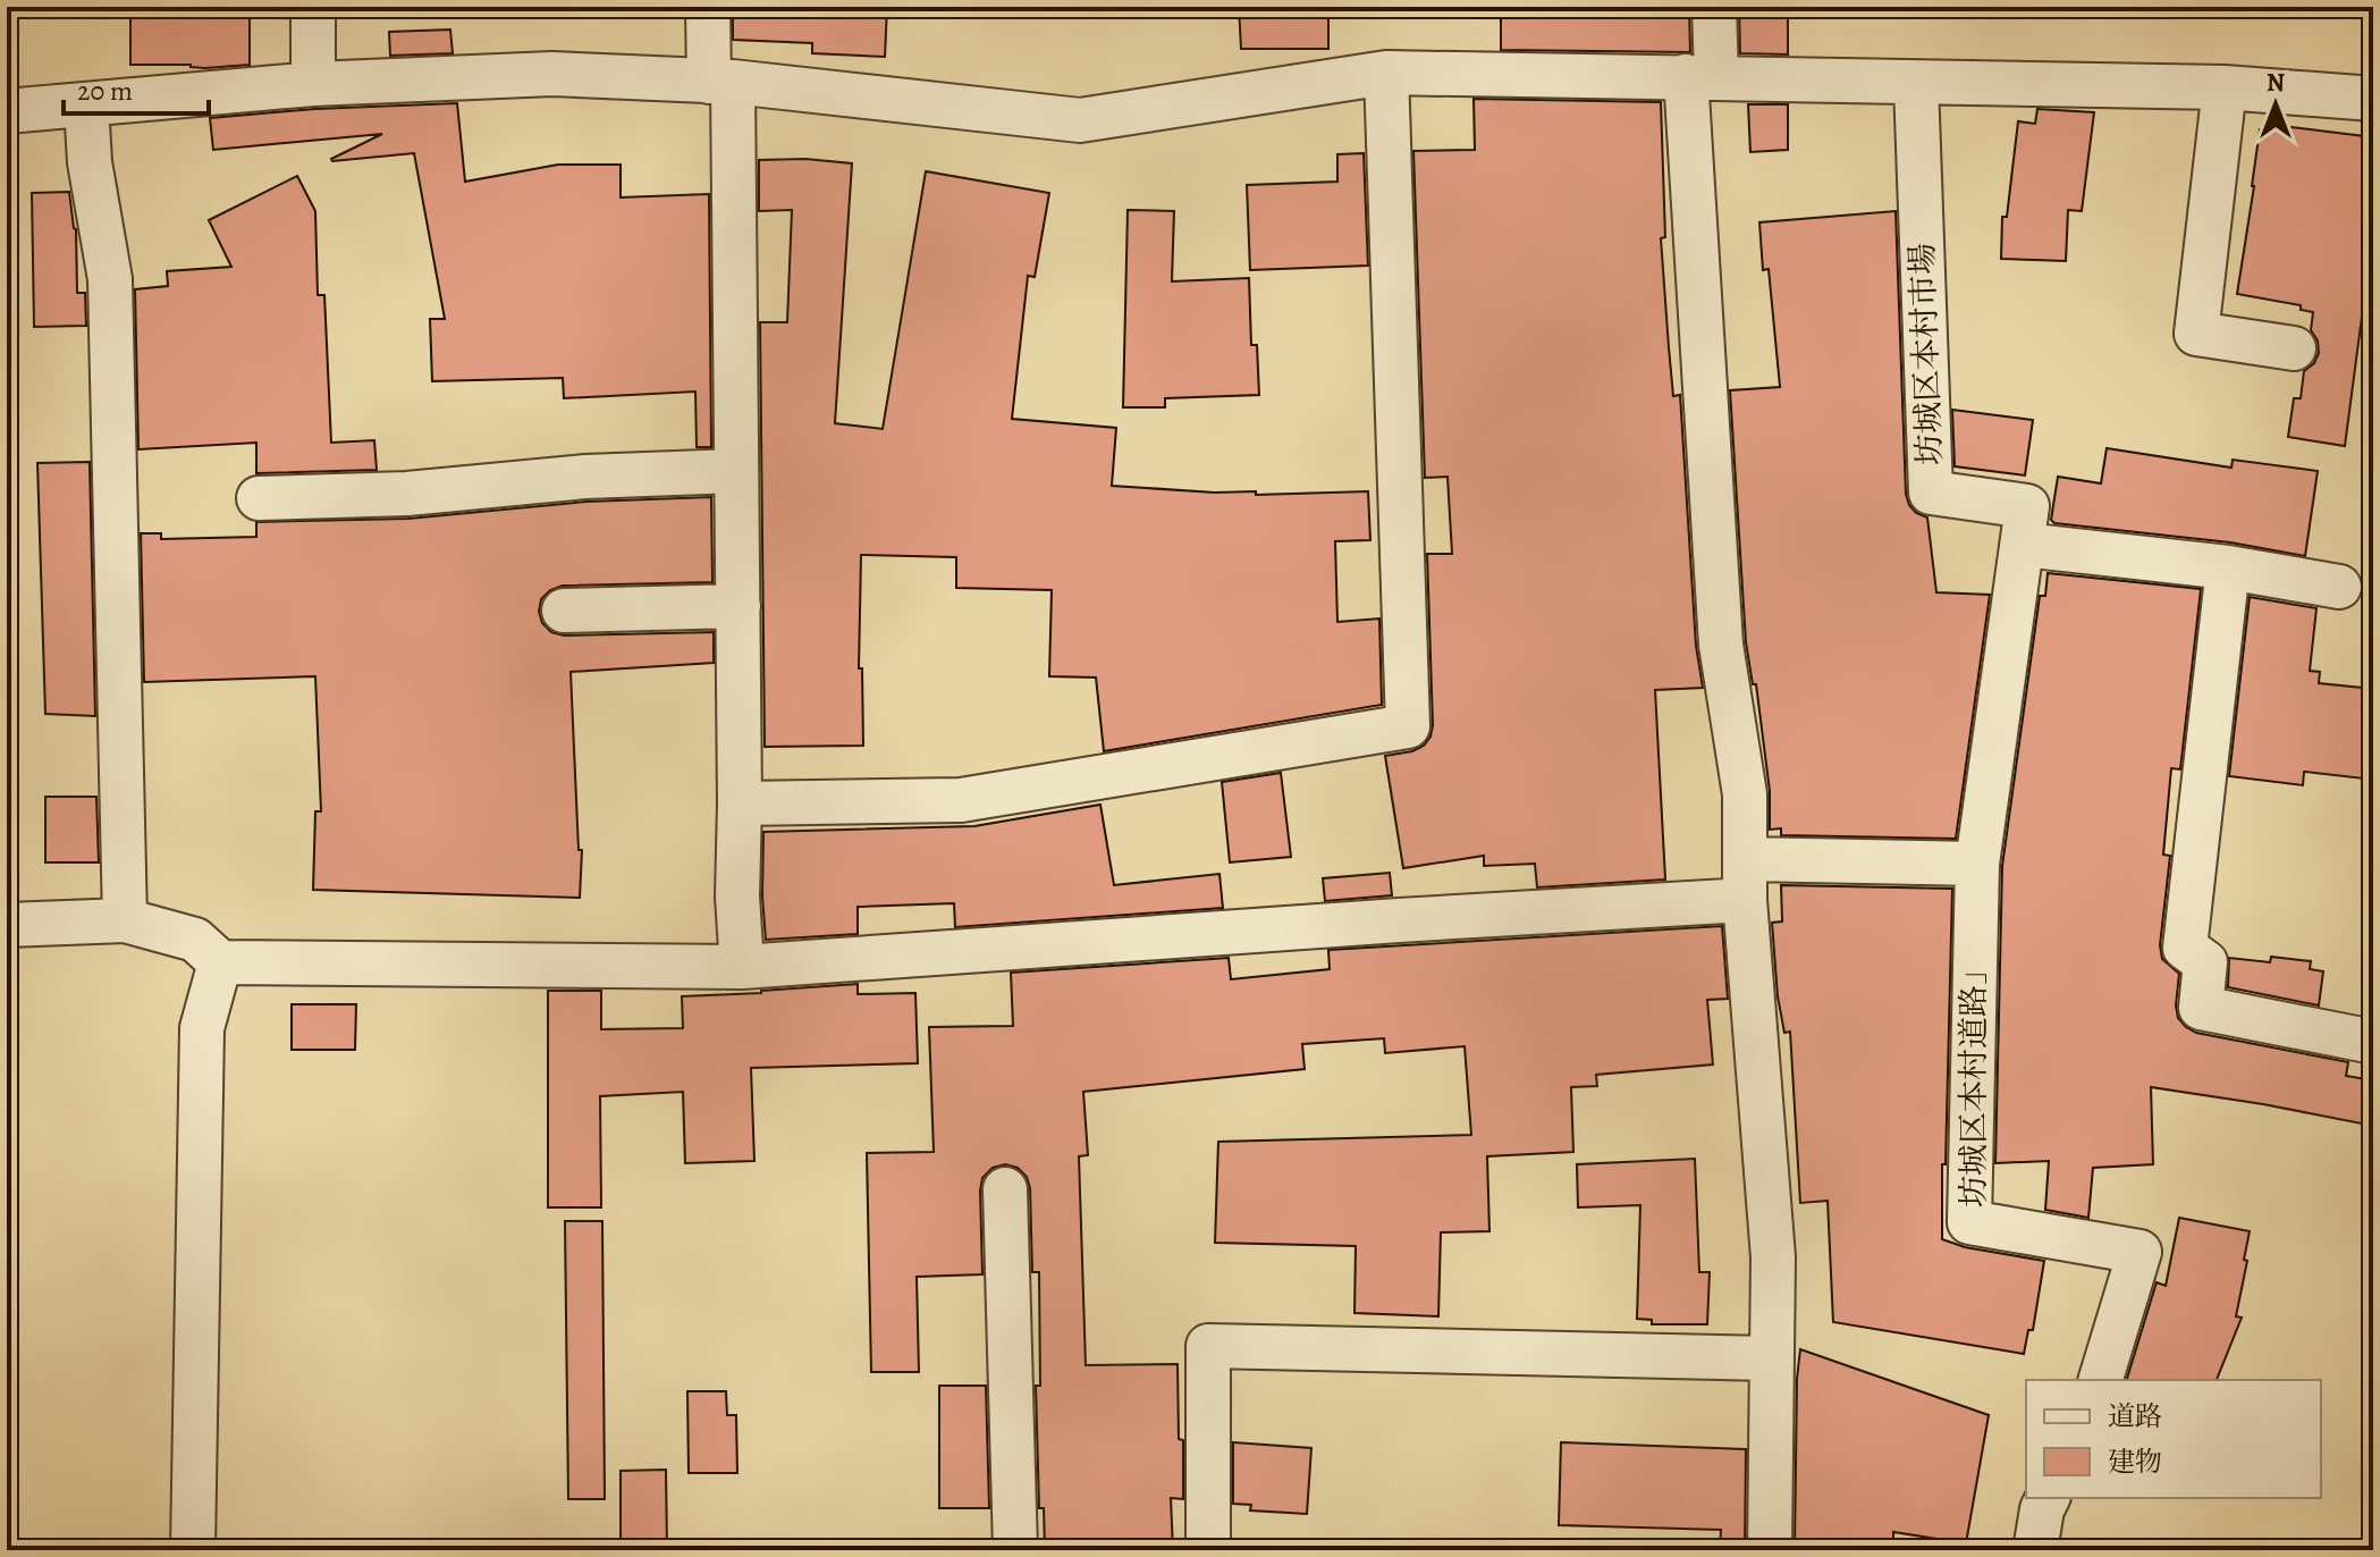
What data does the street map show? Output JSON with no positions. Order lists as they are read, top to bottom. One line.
{"streets":{"street":["坊城区本村市場","坊城区本村道路」"]},"crossings":[["坊城区本村市場","坊城区本村道路」"]],"legend":["道路","建物"],"scale_bar":"20 m","north":"top"}
